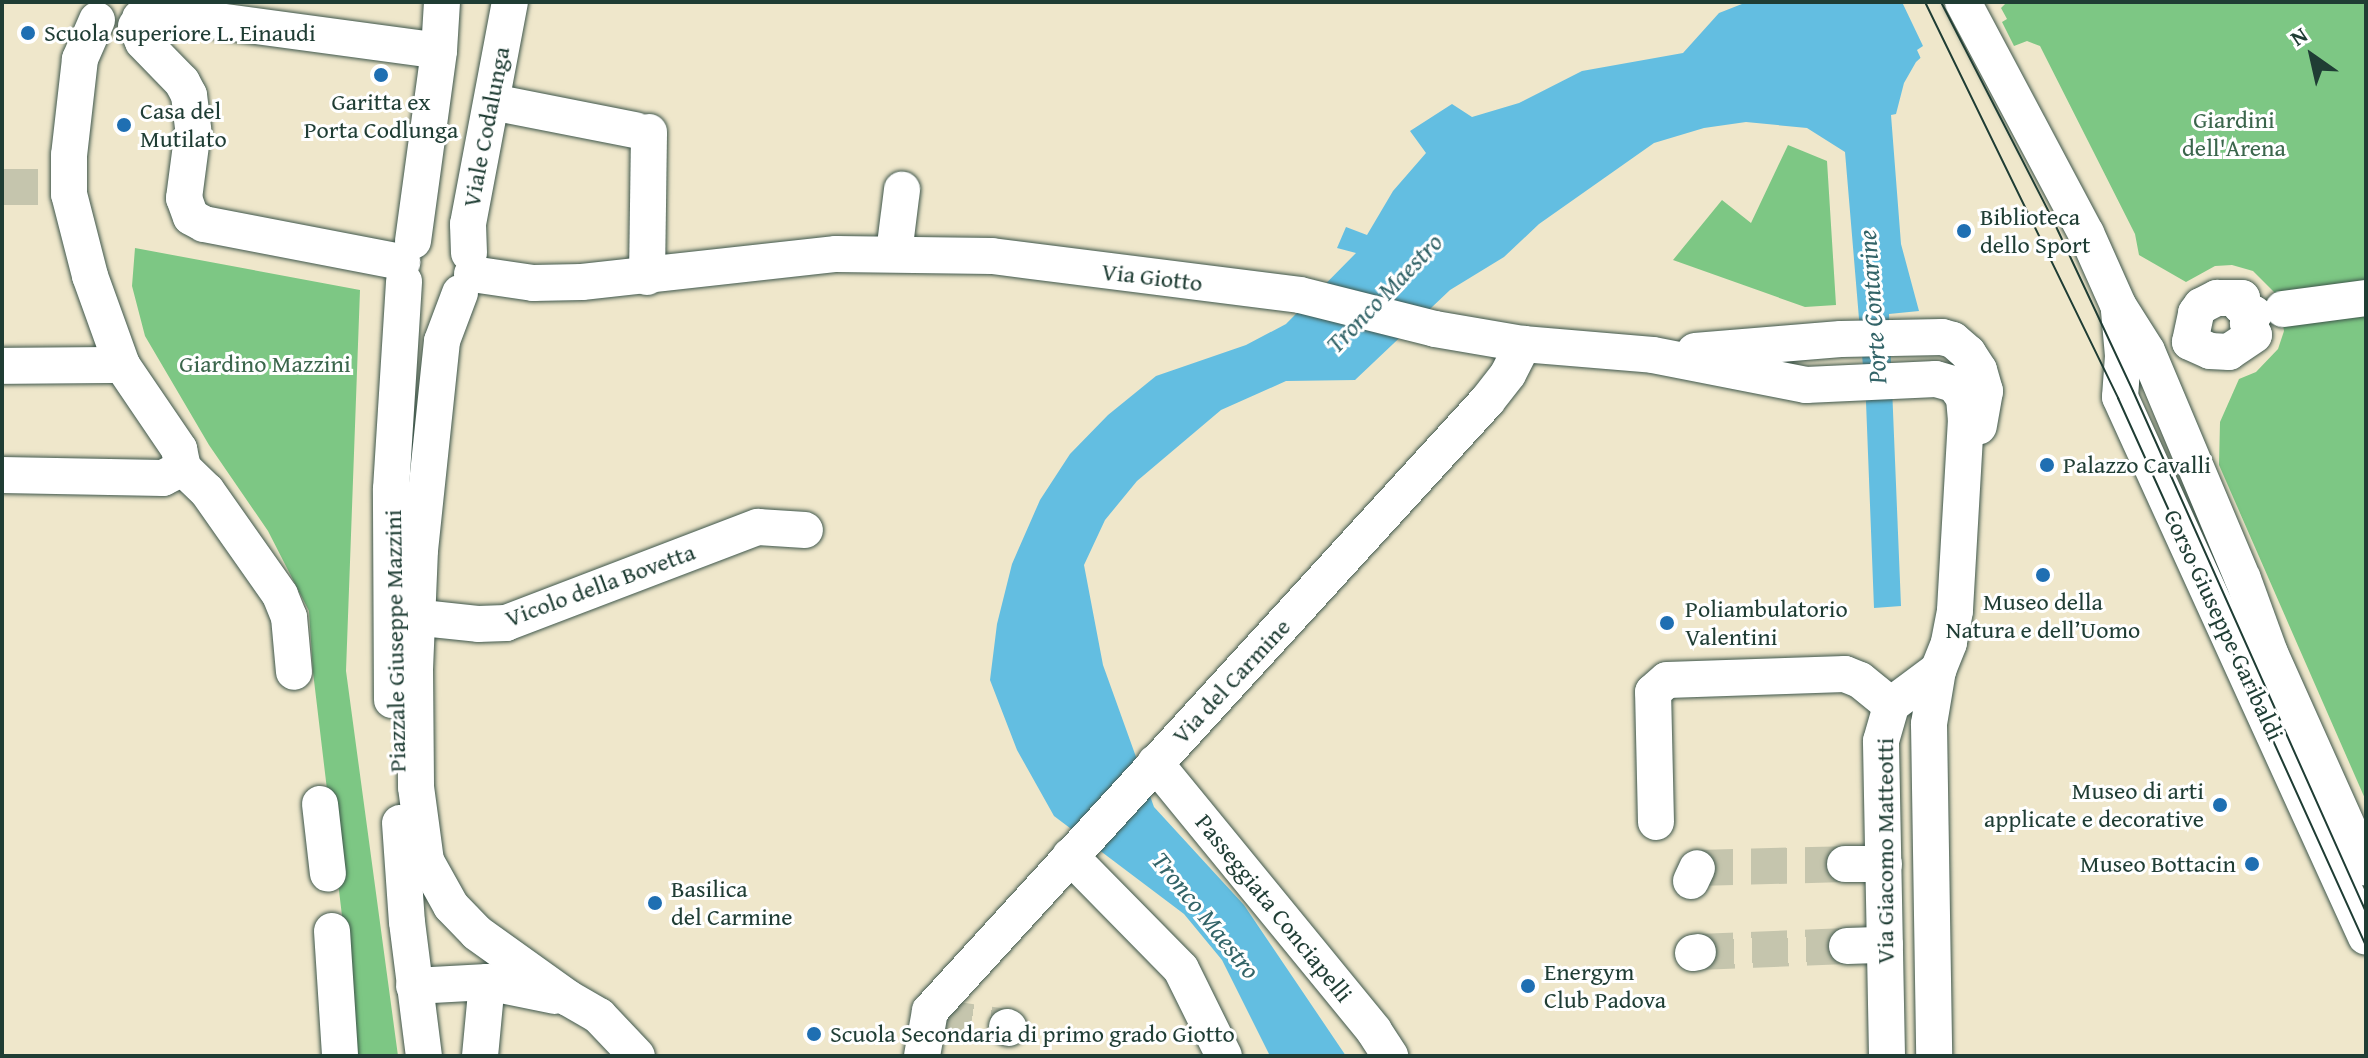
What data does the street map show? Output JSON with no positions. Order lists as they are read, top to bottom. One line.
{"streets":{"street":["Viale Codalunga","Via Giotto","Vicolo della Bovetta","Corso Giuseppe Garibaldi","Piazzale Giuseppe Mazzini","Via del Carmine","Via Giacomo Matteotti","Passeggiata Conciapelli"]},"crossings":[["Viale Codalunga","Via Giotto"],["Viale Codalunga","Piazzale Giuseppe Mazzini"],["Via Giotto","Piazzale Giuseppe Mazzini"],["Via Giotto","Via del Carmine"],["Via Giotto","Via Giacomo Matteotti"],["Vicolo della Bovetta","Piazzale Giuseppe Mazzini"],["Via del Carmine","Passeggiata Conciapelli"]],"water":["Tronco Maestro","Porte Contarine"],"parks":["Giardini dell'Arena","Giardino Mazzini"],"places":["Scuola superiore L. Einaudi","Garitta ex Porta Codlunga","Casa del Mutilato","Biblioteca dello Sport","Palazzo Cavalli","Museo della Natura e dell’Uomo","Poliambulatorio Valentini","Museo di arti applicate e decorative","Museo Bottacin","Basilica del Carmine","Energym Club Padova","Scuola Secondaria di primo grado Giotto"],"north":"top left"}
